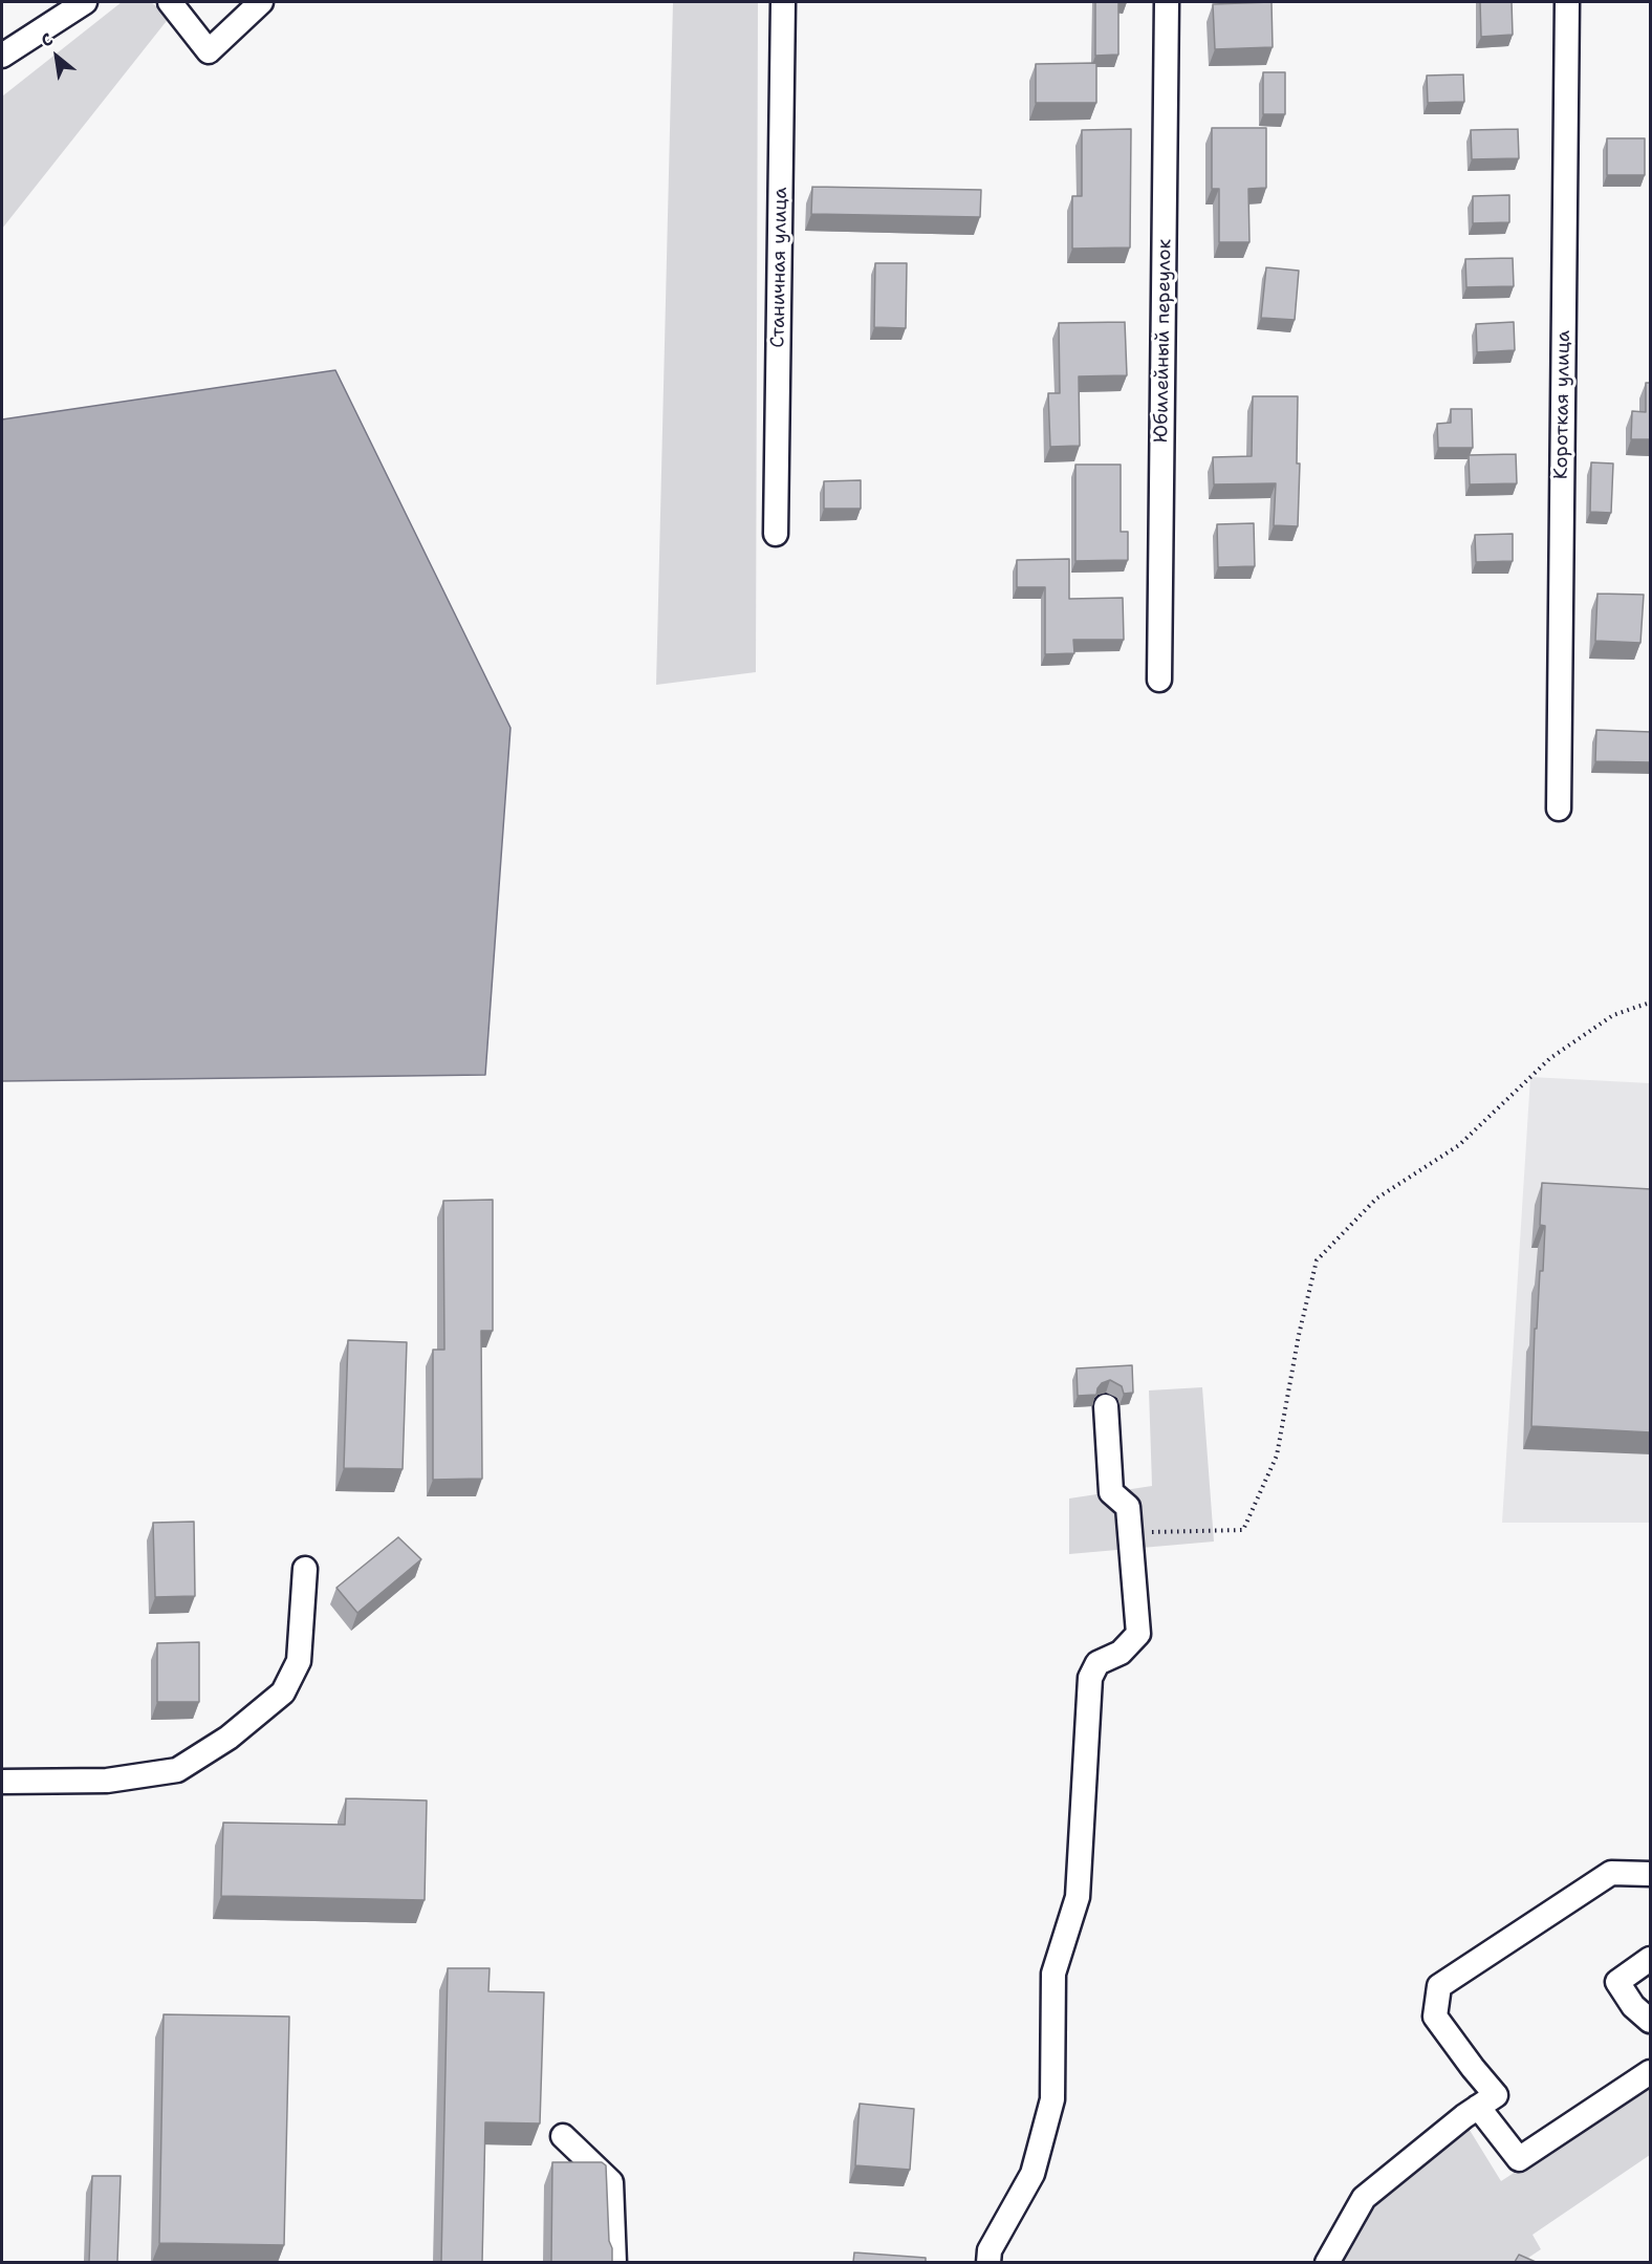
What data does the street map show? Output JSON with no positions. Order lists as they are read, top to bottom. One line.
{"streets":{"street":["Станичная улица","Юбилейный переулок","Короткая улица"]},"north":"top left"}
